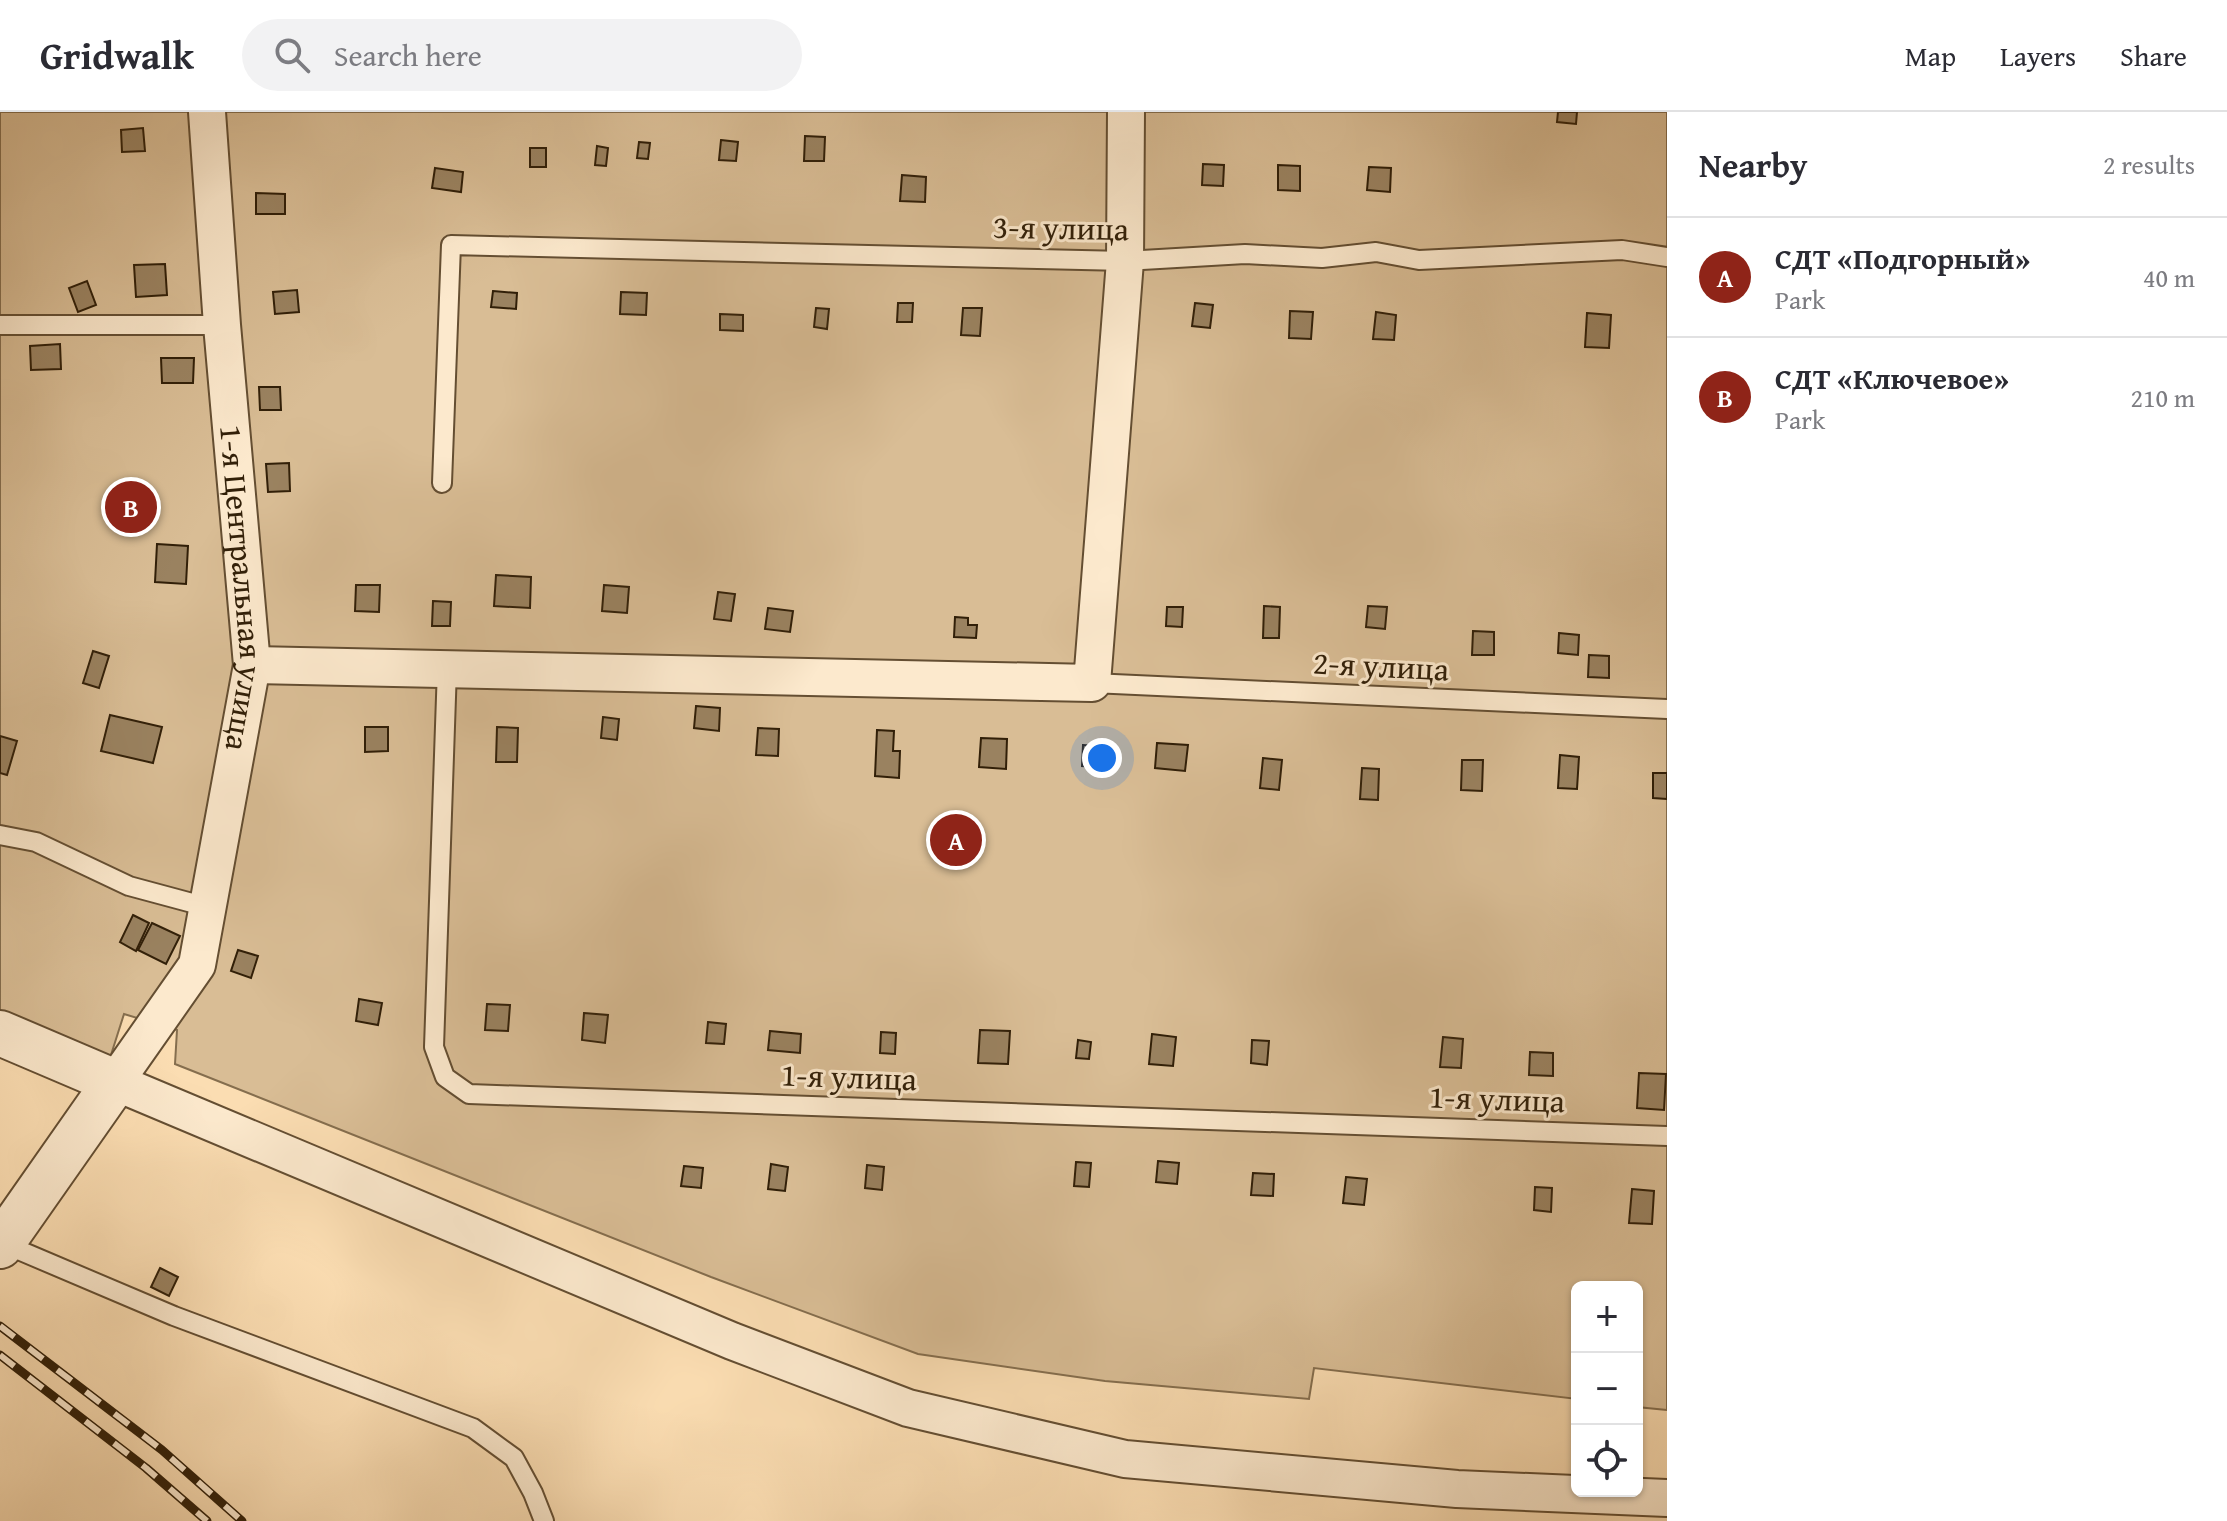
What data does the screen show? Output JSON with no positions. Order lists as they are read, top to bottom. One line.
{"streets":{"street":["1-я Центральная улица"],"lane":["3-я улица","2-я улица","1-я улица"]},"page":{"header":"Gridwalk","search":"Search here","nav":["Map","Layers","Share"],"heading":["Nearby","2 results"],"list":[{"mark":"A","name":"СДТ «Подгорный»","note":"Park","value":"40 m"},{"mark":"B","name":"СДТ «Ключевое»","note":"Park","value":"210 m"}],"pins":["B","A"],"map_buttons":["+","−"]}}
